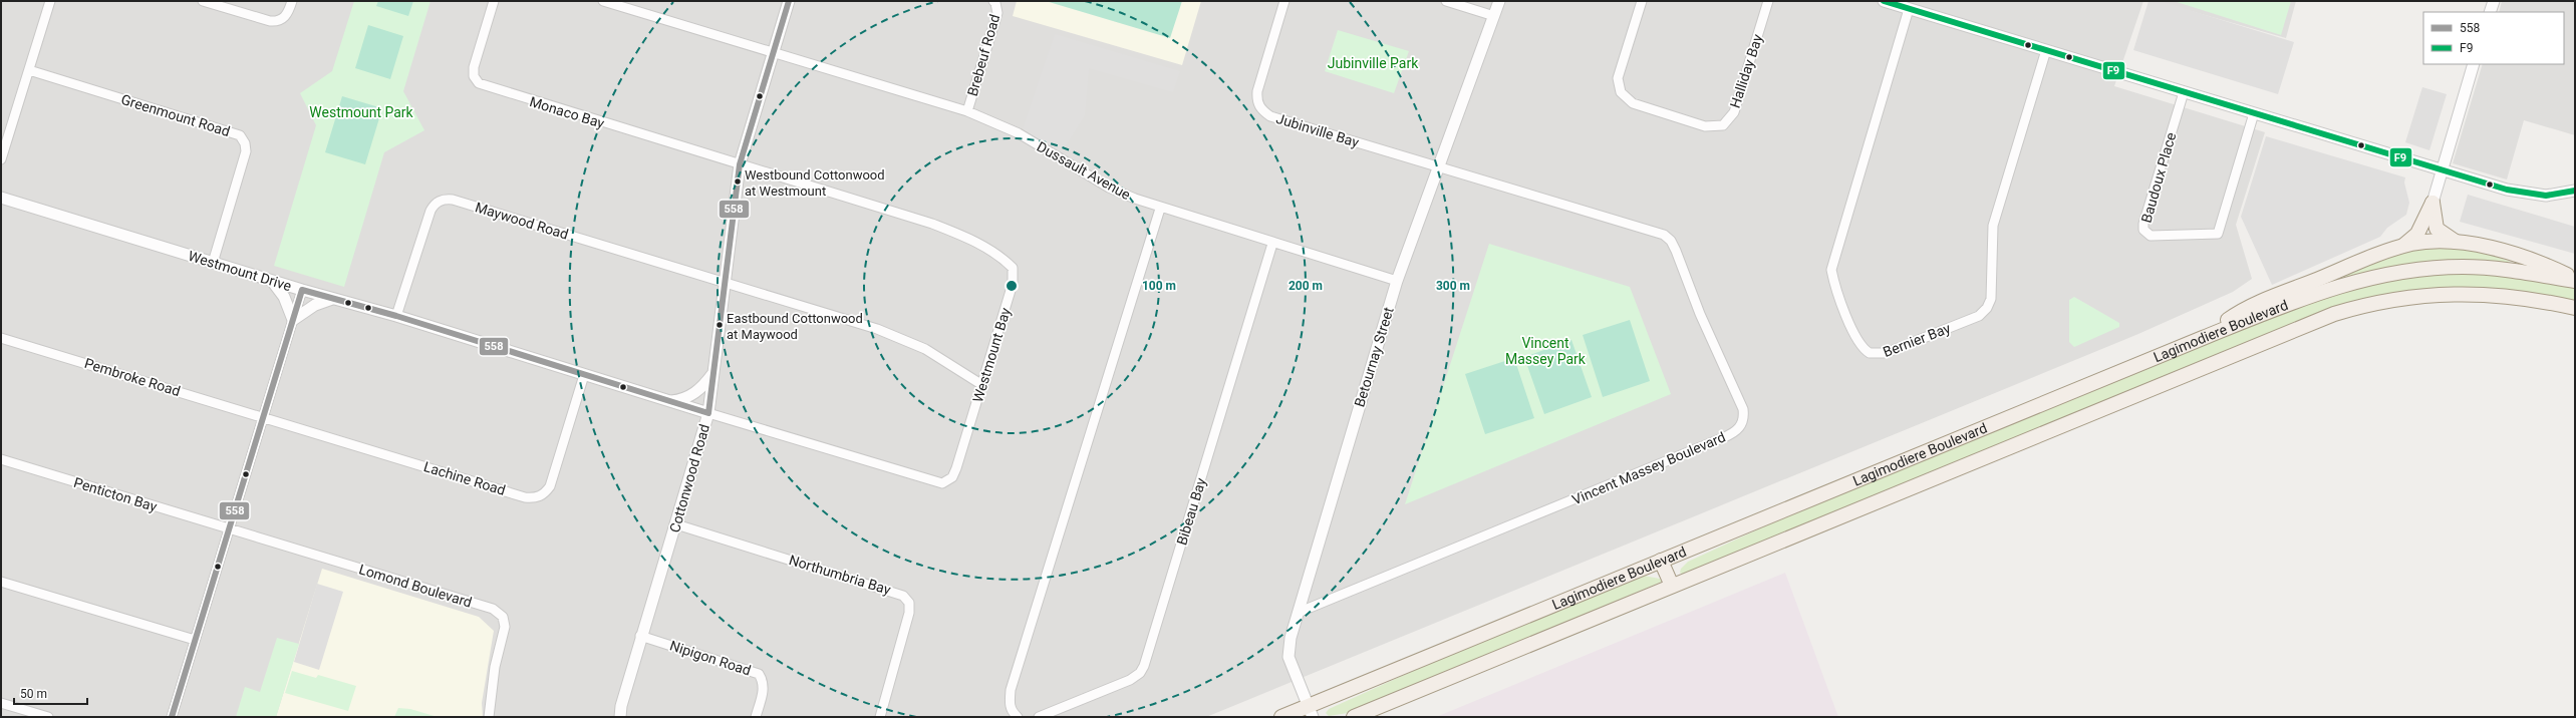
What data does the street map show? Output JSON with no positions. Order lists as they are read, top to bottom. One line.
{"streets":{"main road":["Lagimodiere Boulevard"],"street":["Brebeuf Road","Halliday Bay","Monaco Bay","Greenmount Road","Jubinville Bay","Dussault Avenue","Baudoux Place","Maywood Road","Westmount Drive","Bernier Bay","Westmount Bay","Betournay Street","Pembroke Road","Vincent Massey Boulevard","Lachine Road","Cottonwood Road","Penticton Bay","Bibeau Bay","Northumbria Bay","Lomond Boulevard","Nipigon Road"]},"crossings":[["Brebeuf Road","Dussault Avenue"],["Monaco Bay","Westmount Bay"],["Monaco Bay","Cottonwood Road"],["Greenmount Road","Westmount Drive"],["Jubinville Bay","Betournay Street"],["Jubinville Bay","Vincent Massey Boulevard"],["Dussault Avenue","Betournay Street"],["Dussault Avenue","Cottonwood Road"],["Dussault Avenue","Bibeau Bay"],["Maywood Road","Westmount Drive"],["Maywood Road","Westmount Bay"],["Maywood Road","Cottonwood Road"],["Westmount Drive","Westmount Bay"],["Westmount Drive","Lachine Road"],["Westmount Drive","Cottonwood Road"],["Lagimodiere Boulevard","Betournay Street"],["Westmount Bay","Cottonwood Road"],["Betournay Street","Vincent Massey Boulevard"],["Pembroke Road","Lachine Road"],["Cottonwood Road","Northumbria Bay"],["Cottonwood Road","Nipigon Road"],["Penticton Bay","Lomond Boulevard"]],"parks":["Jubinville Park","Westmount Park","Vincent Massey Park"],"places":["Westbound Cottonwood at Westmount","Eastbound Cottonwood at Maywood"],"lines":["transit line 558","transit line F9"],"legend":["558","F9"],"scale_bar":"50 m","rings":["100 m","200 m","300 m"]}
